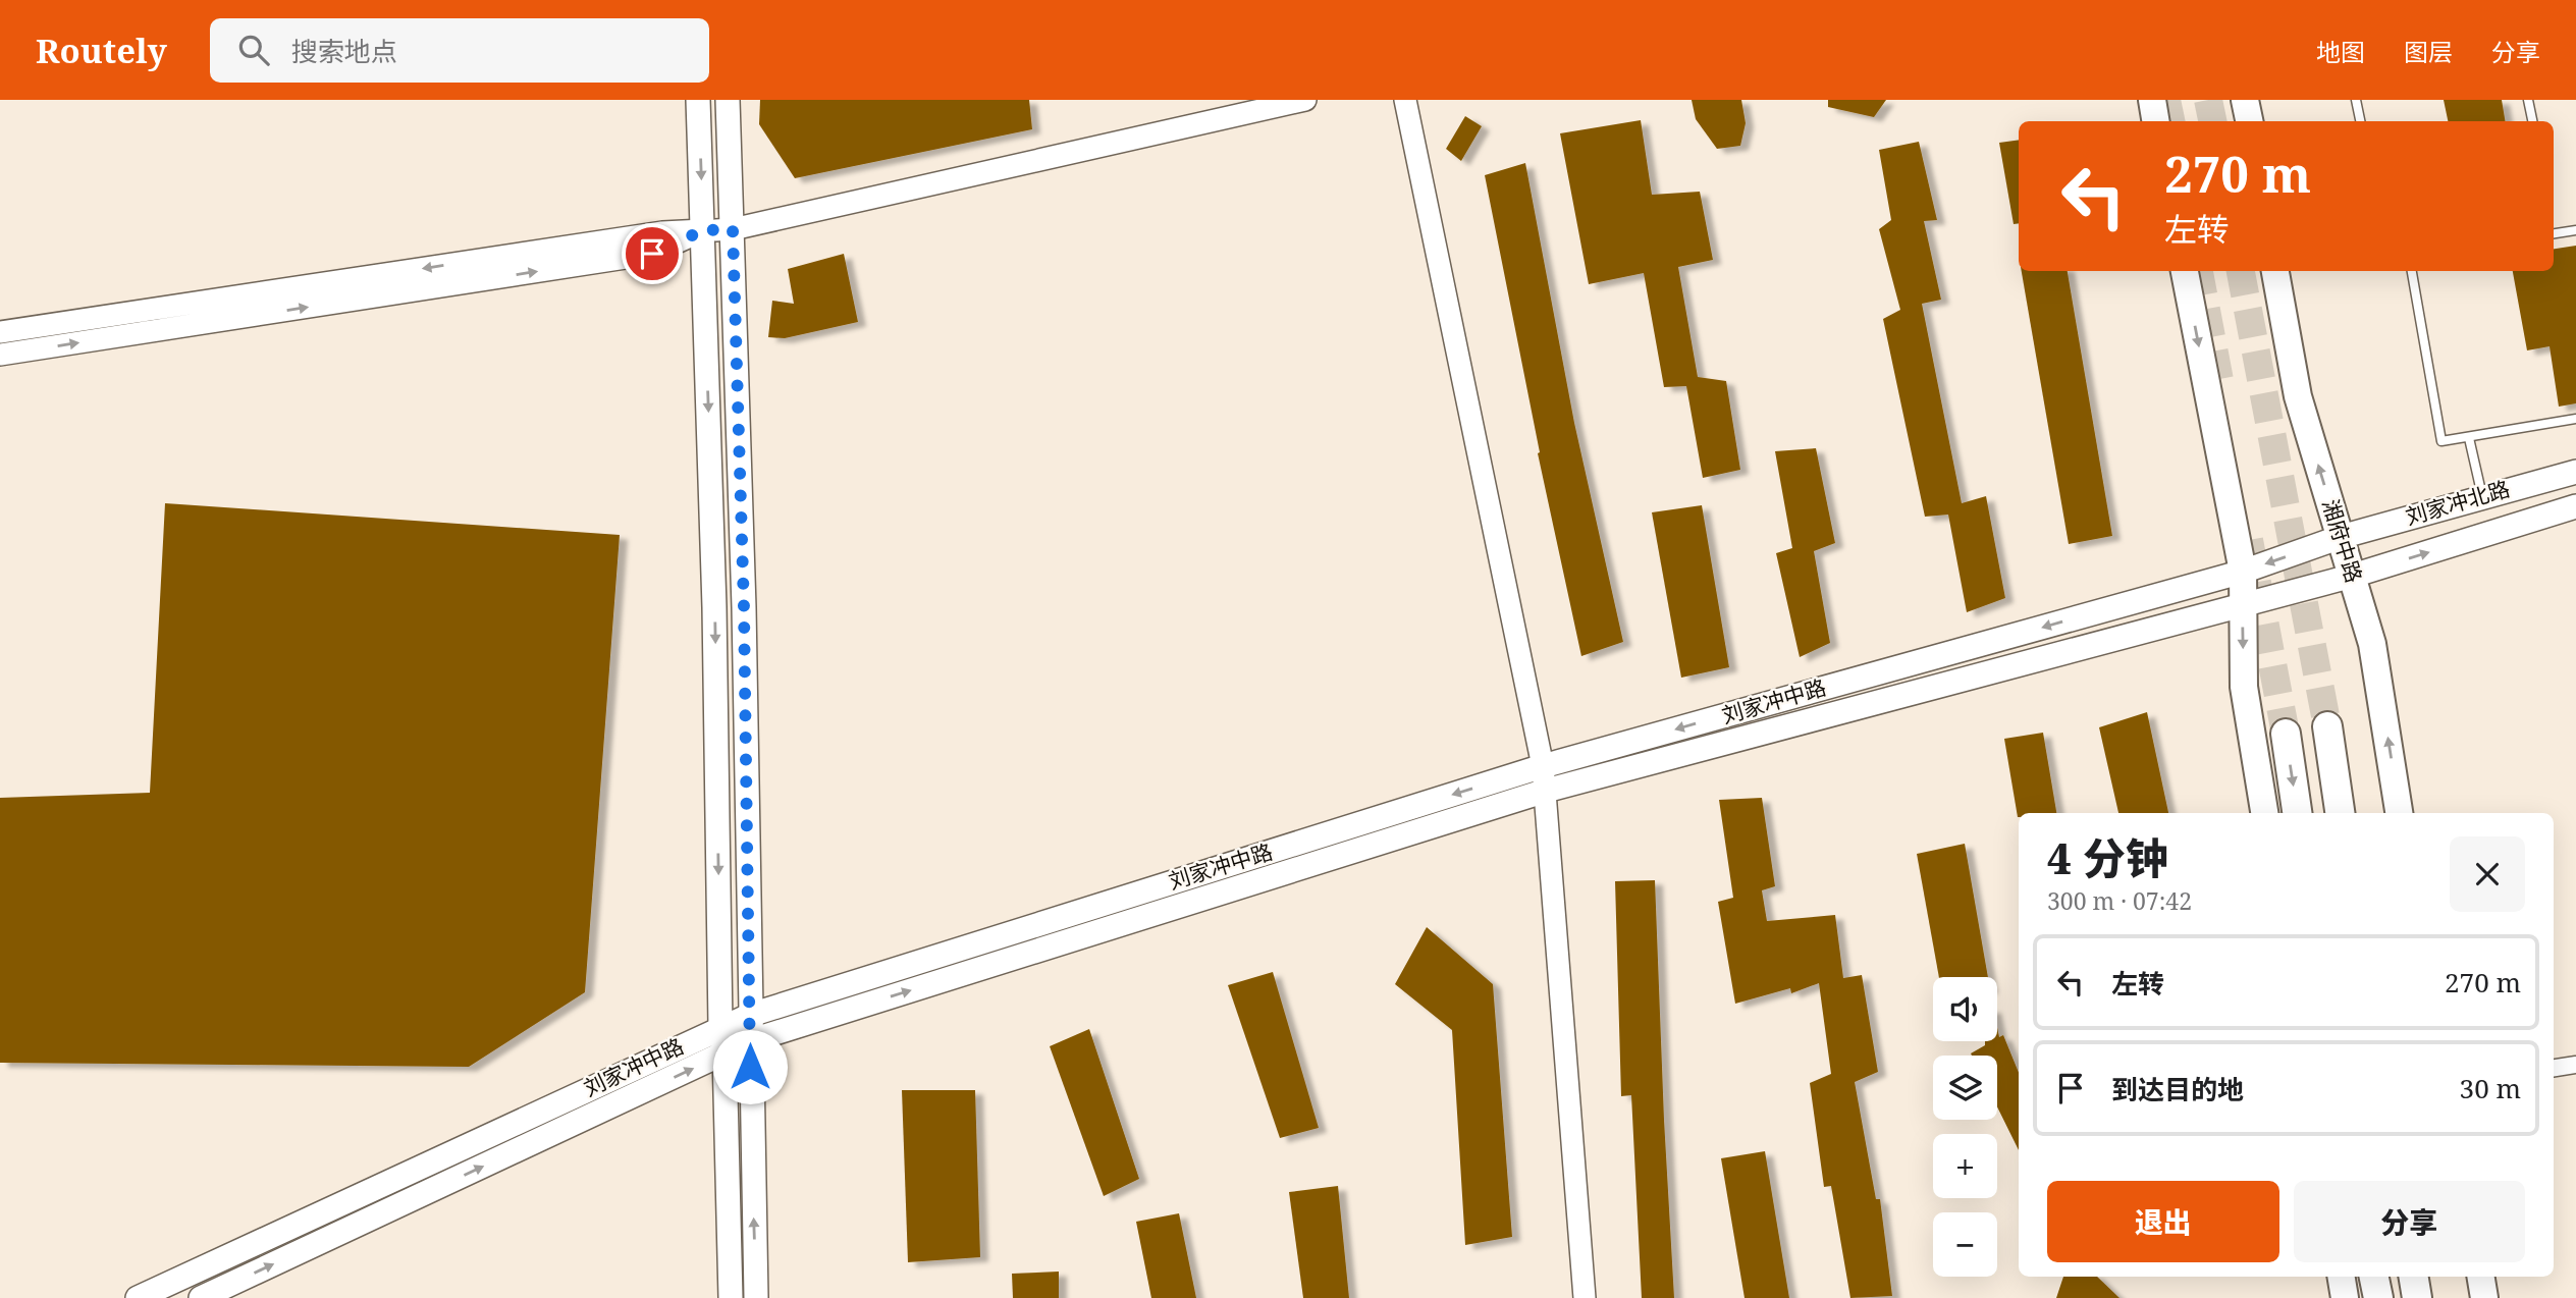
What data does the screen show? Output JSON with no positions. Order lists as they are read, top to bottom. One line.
{"streets":{"main road":["刘家冲北路","湘府中路","刘家冲中路"]},"crossings":[["刘家冲北路","湘府中路"],["刘家冲北路","刘家冲中路"],["湘府中路","刘家冲中路"]],"page":{"header":"Routely","search":"搜索地点","nav":["地图","图层","分享"],"turn":["270 m","左转"],"heading":["4 分钟","300 m · 07:42"],"list":[{"name":"左转","value":"270 m"},{"name":"到达目的地","value":"30 m"}],"map_buttons":["+","−"],"buttons":["退出","分享"]}}
